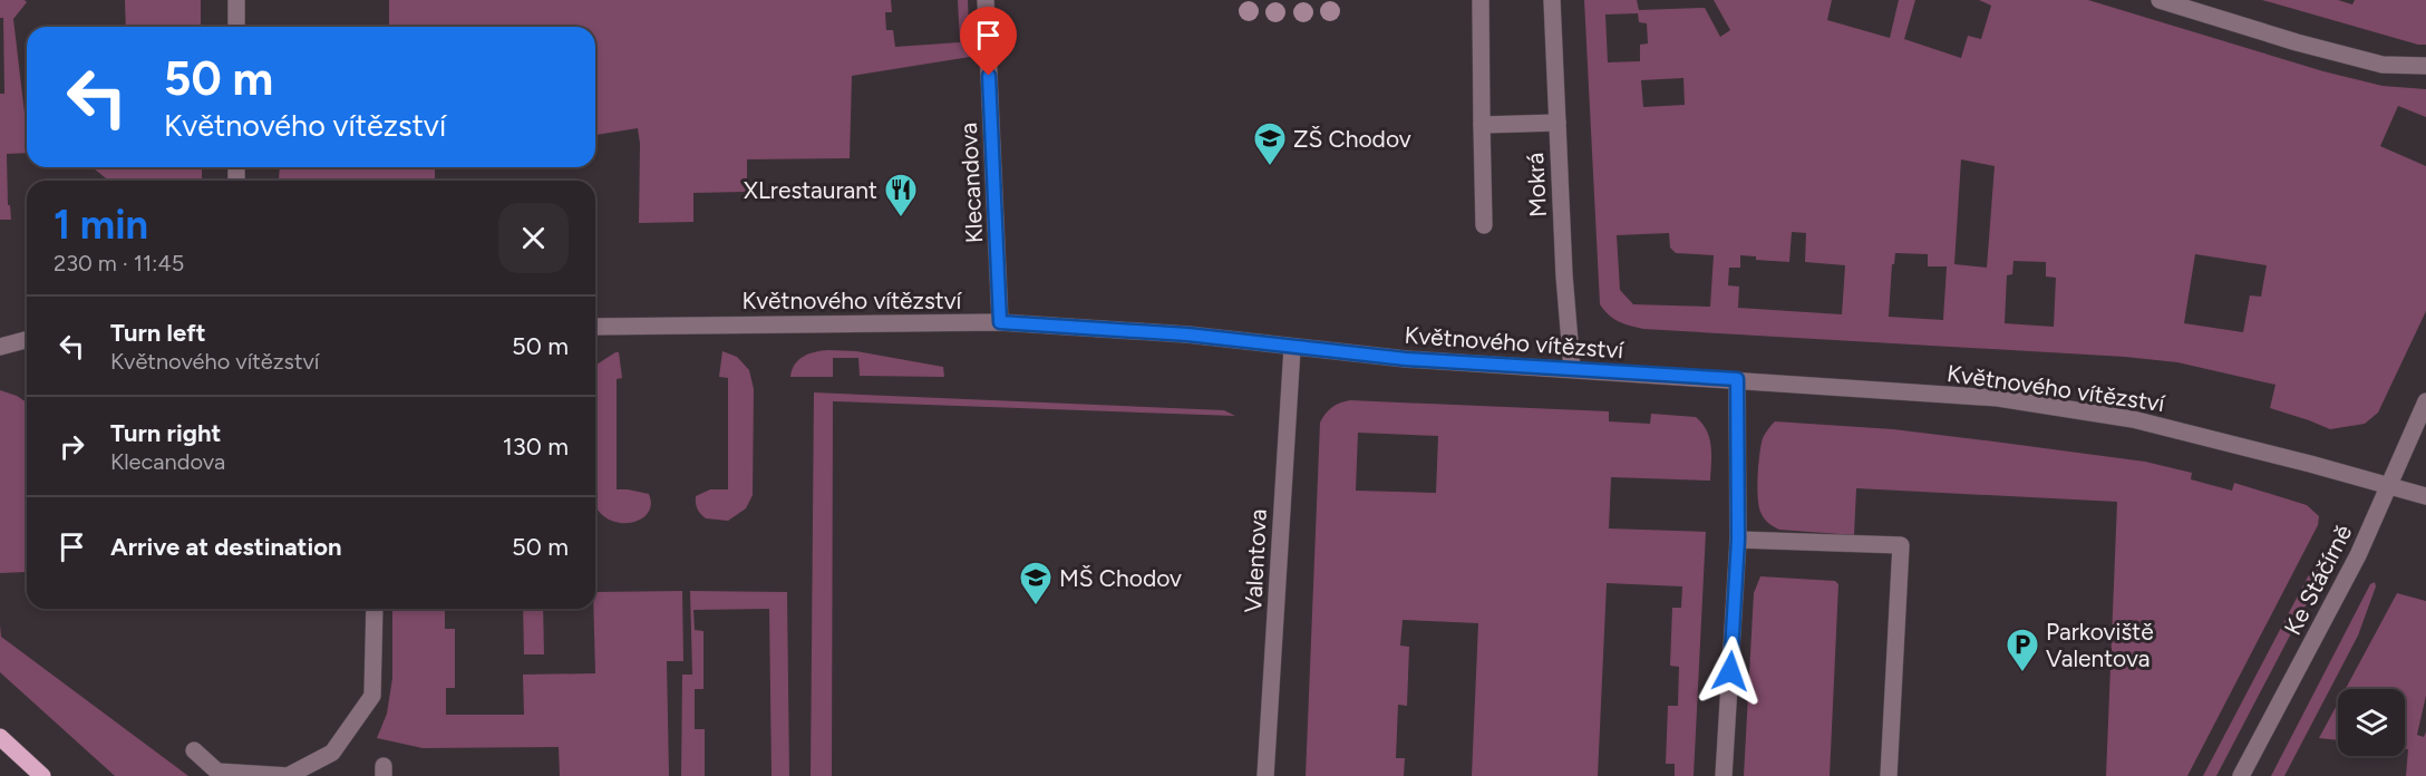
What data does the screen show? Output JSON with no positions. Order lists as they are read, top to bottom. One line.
{"streets":{"street":["Klecandova","Mokrá","Květnového vítězství","Valentova","Ke Stáčírně"]},"crossings":[["Klecandova","Květnového vítězství"],["Mokrá","Květnového vítězství"],["Květnového vítězství","Valentova"],["Květnového vítězství","Ke Stáčírně"]],"places":{"school or university":["ZŠ Chodov","MŠ Chodov"],"restaurant":["XLrestaurant"],"parking":["Parkoviště Valentova"]},"page":{"turn":["50 m","Květnového vítězství"],"heading":["1 min","230 m · 11:45"],"list":[{"name":"Turn left","note":"Květnového vítězství","value":"50 m"},{"name":"Turn right","note":"Klecandova","value":"130 m"},{"name":"Arrive at destination","value":"50 m"}]}}
